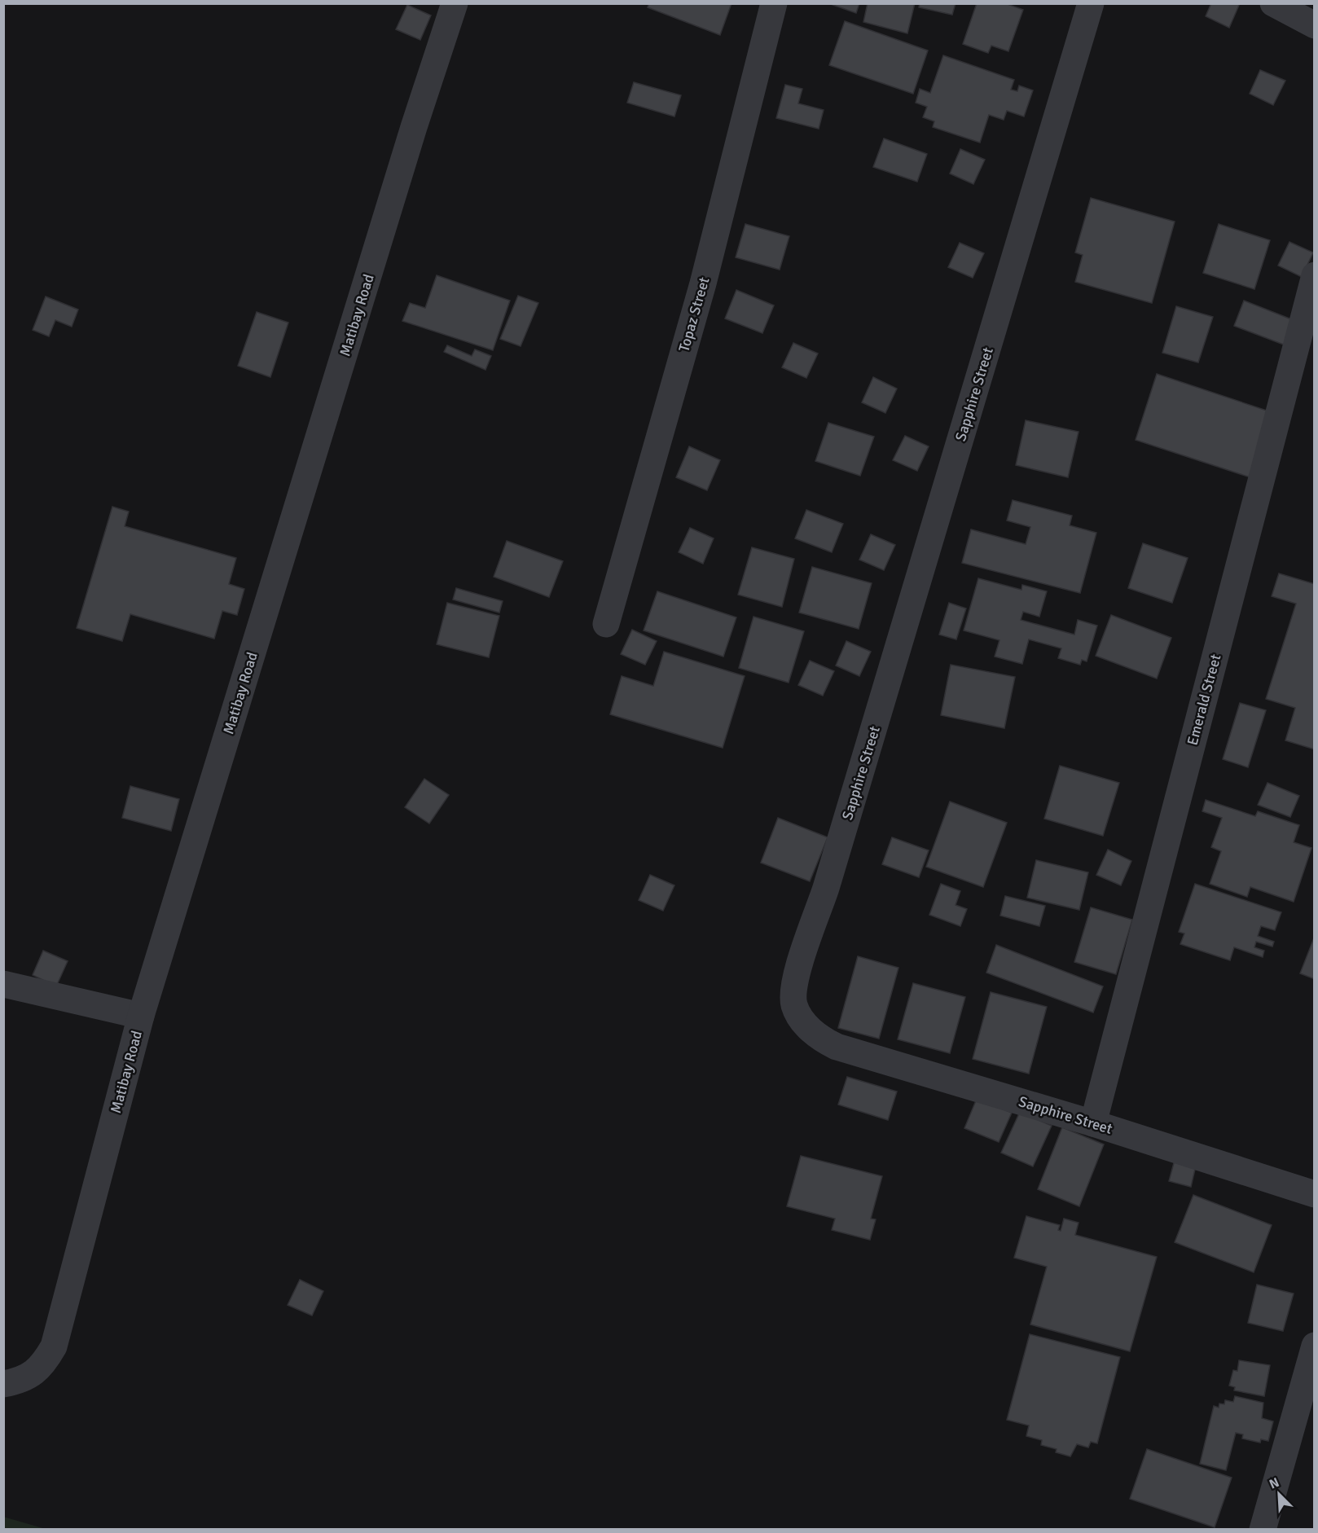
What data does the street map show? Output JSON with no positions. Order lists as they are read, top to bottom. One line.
{"streets":{"street":["Topaz Street","Matibay Road","Sapphire Street","Emerald Street"]},"crossings":[["Sapphire Street","Emerald Street"]],"north":"top left"}
